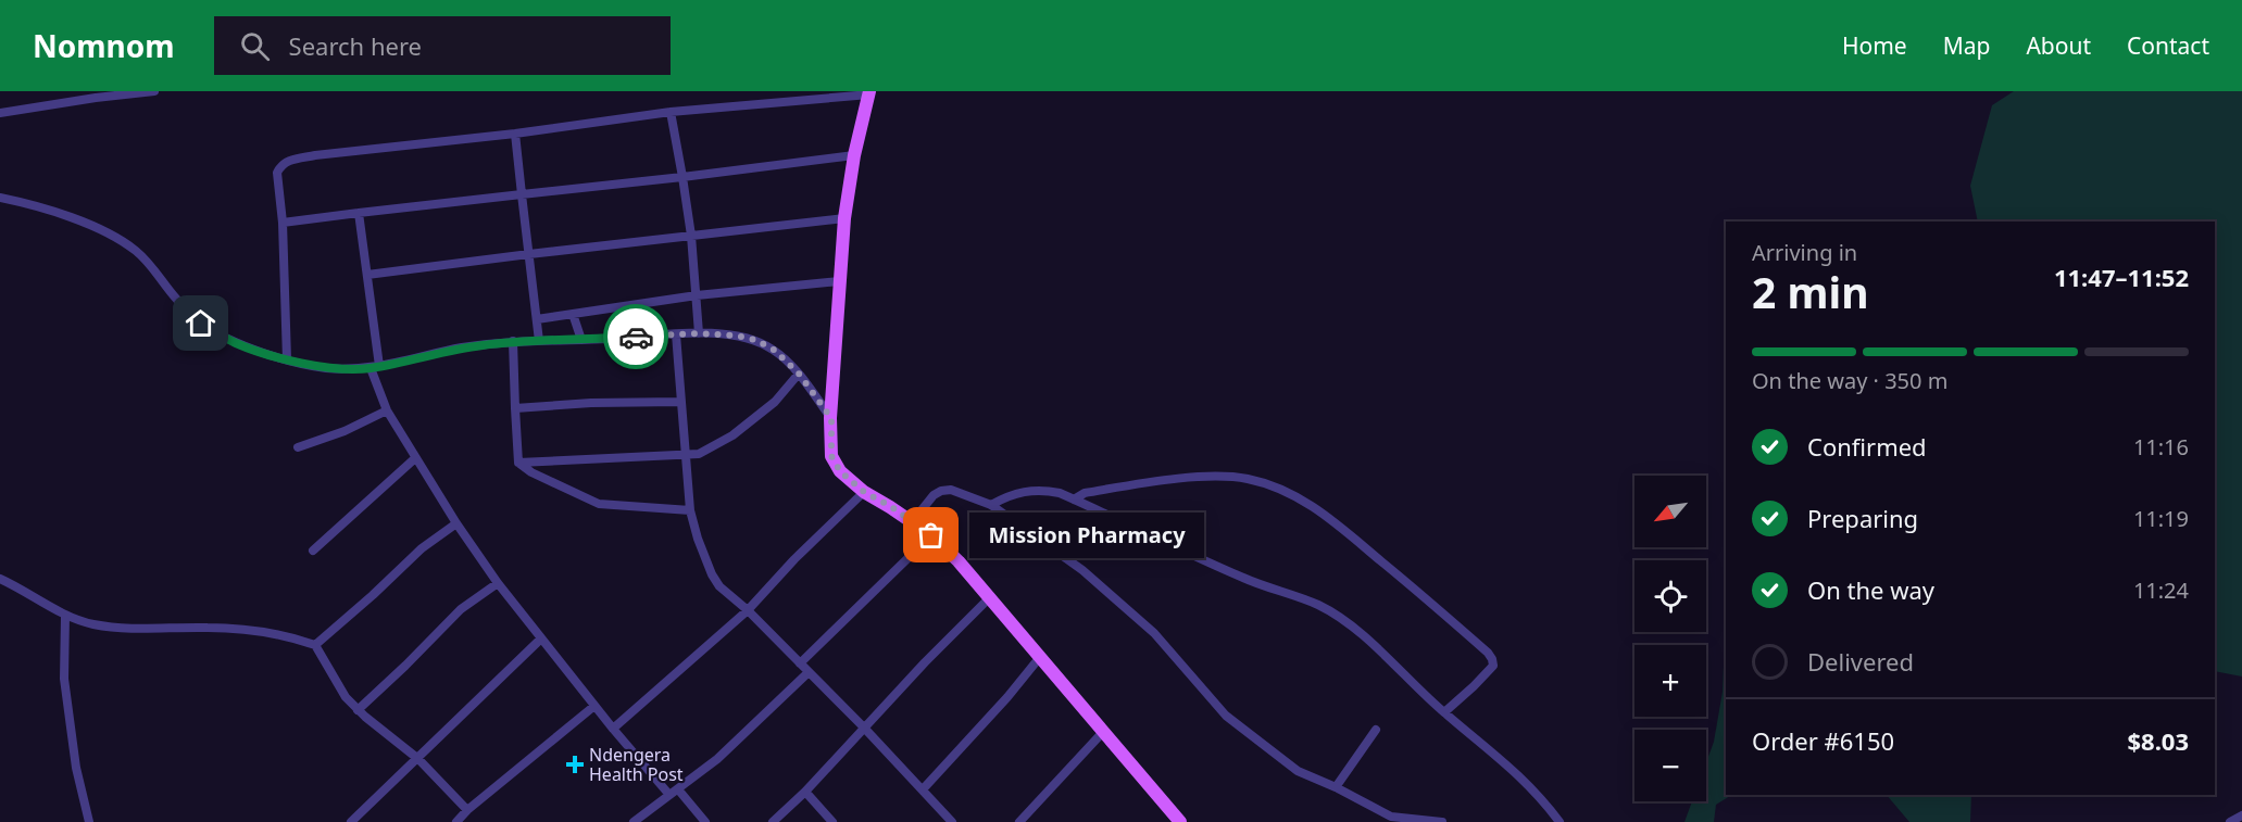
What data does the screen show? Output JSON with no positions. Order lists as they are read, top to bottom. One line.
{"places":{"other":["Mission Pharmacy"],"health":["Ndengera Health Post"]},"north":"bottom left","page":{"header":"Nomnom","search":"Search here","nav":["Home","Map","About","Contact"],"heading":["2 min","Arriving in","11:47–11:52"],"panel":["Order #6150","$8.03"],"bar":"On the way · 350 m","list":[["Confirmed","11:16"],["Preparing","11:19"],["On the way","11:24"],"Delivered"],"map_buttons":["+","−"],"bubble":"Mission Pharmacy"}}
